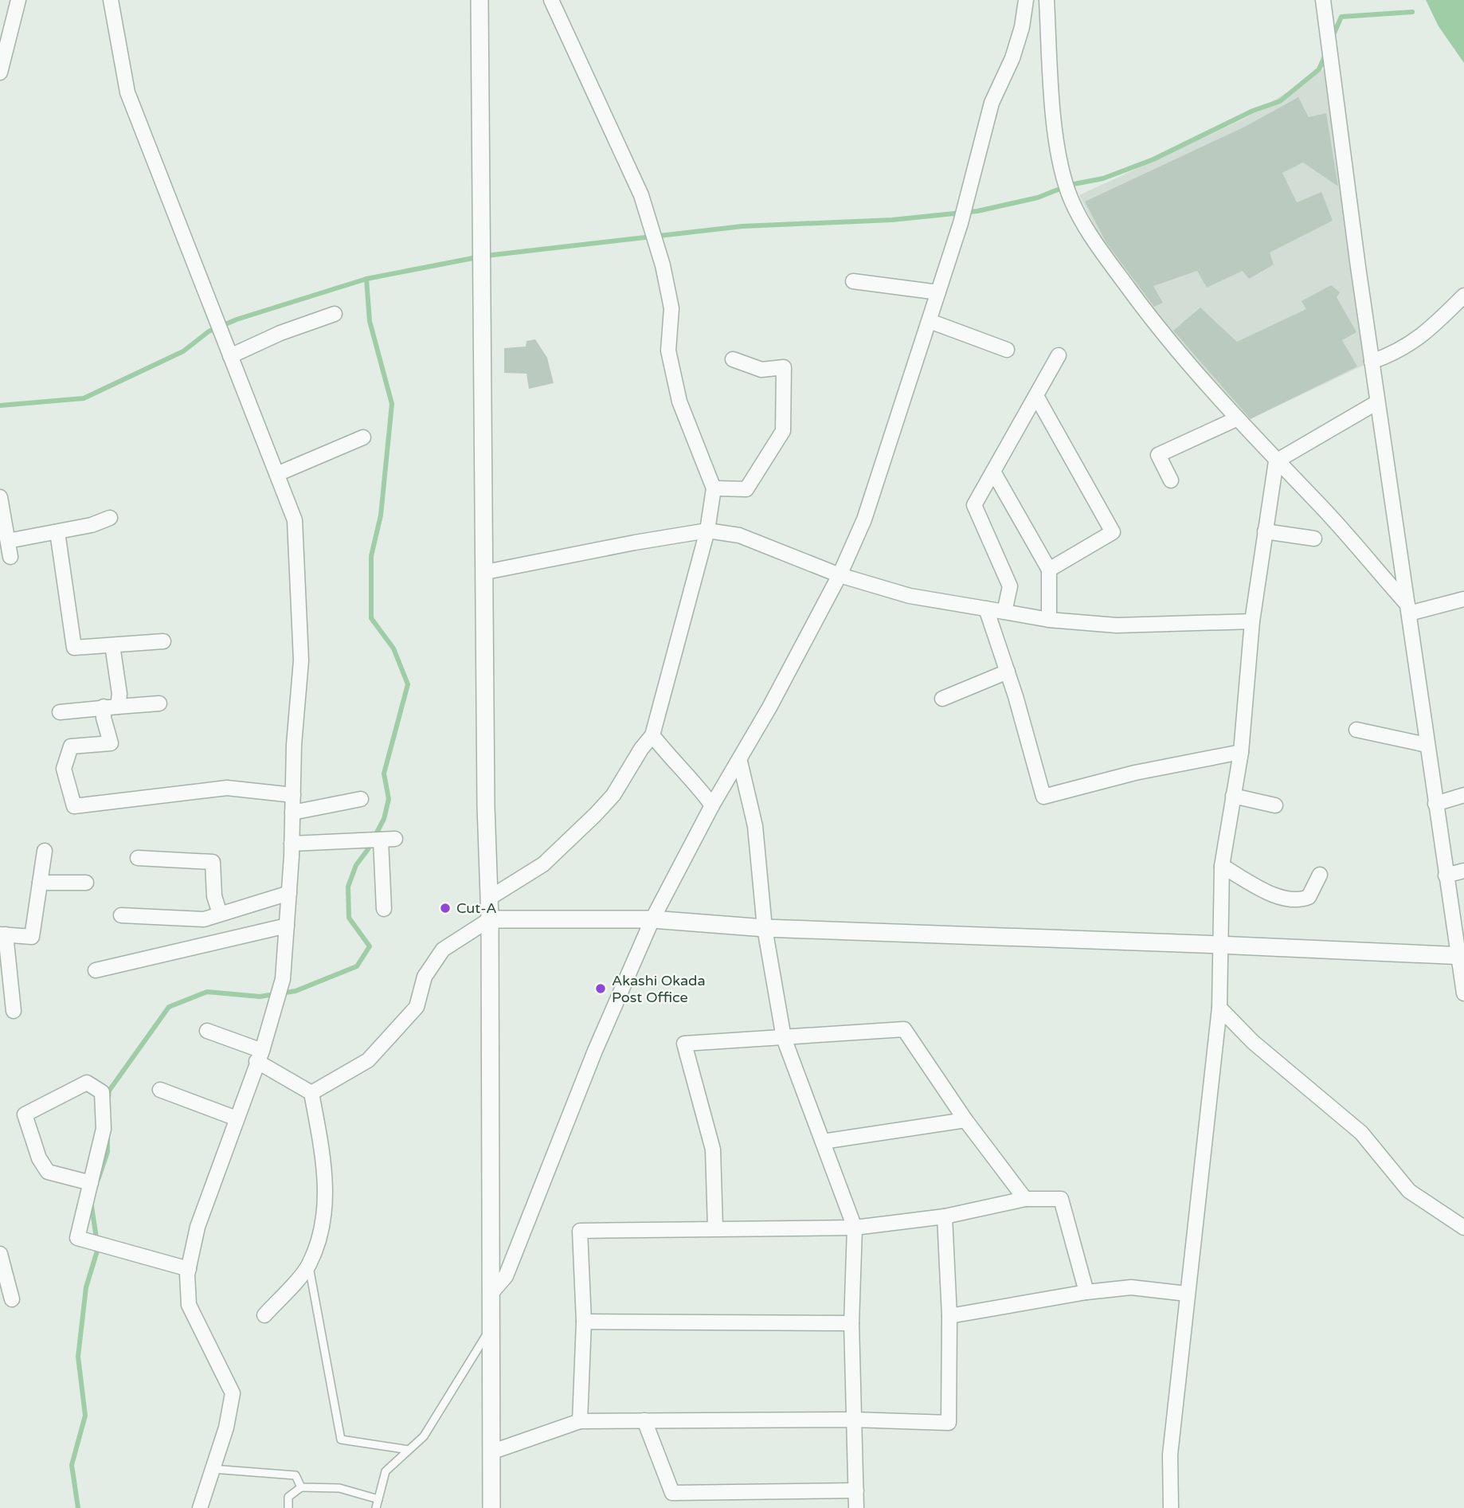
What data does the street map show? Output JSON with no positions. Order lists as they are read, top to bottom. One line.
{"places":["Cut-A","Akashi Okada Post Office"]}
